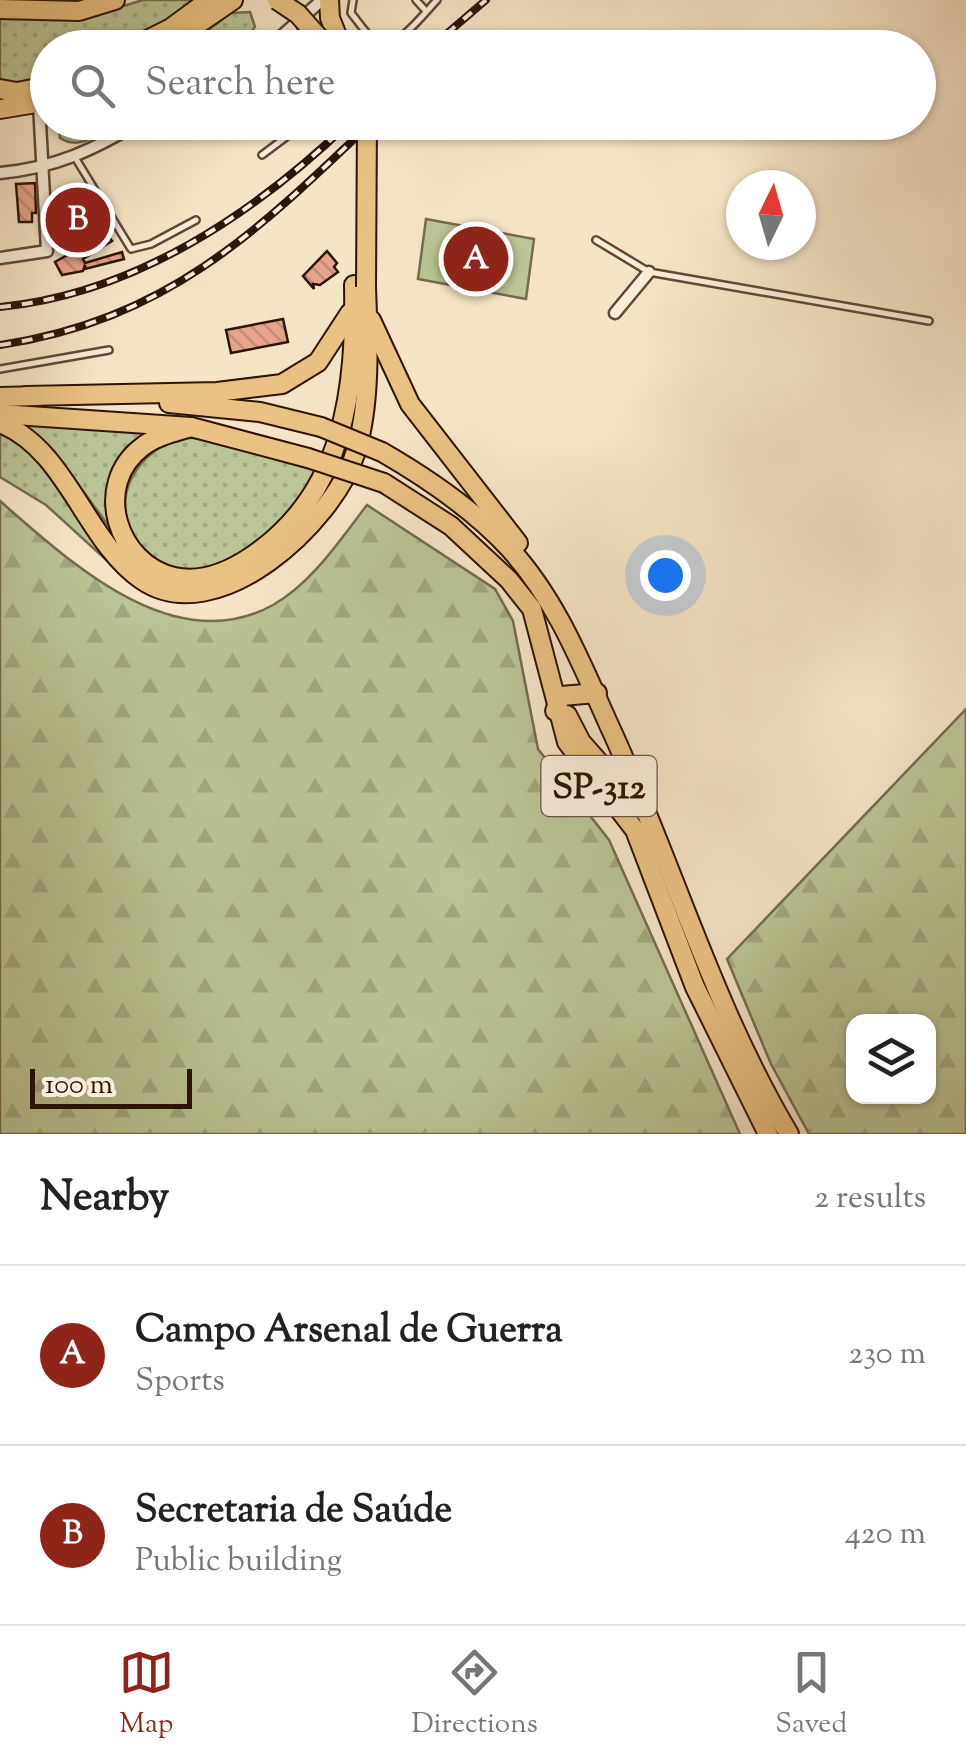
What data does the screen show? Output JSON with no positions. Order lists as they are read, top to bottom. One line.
{"streets":{"main road":["SP-312"]},"scale_bar":"100 m","north":"top","page":{"search":"Search here","pins":["B","A"],"scale":"100 m","heading":["Nearby","2 results"],"list":[{"mark":"A","name":"Campo Arsenal de Guerra","note":"Sports","value":"230 m"},{"mark":"B","name":"Secretaria de Saúde","note":"Public building","value":"420 m"}],"nav":["Map","Directions","Saved"]}}
